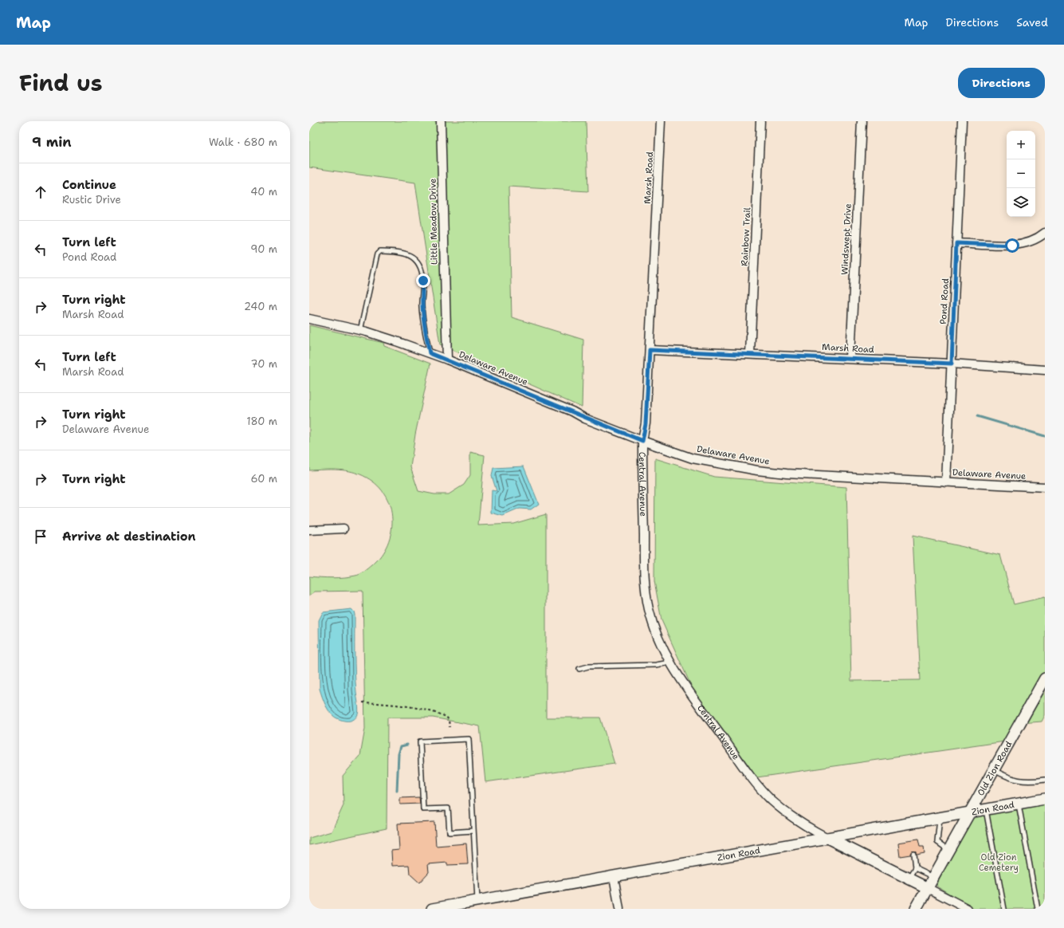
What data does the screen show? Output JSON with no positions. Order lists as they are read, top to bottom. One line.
{"streets":{"street":["Marsh Road","Little Meadow Drive","Rainbow Trail","Windswept Drive","Pond Road","Delaware Avenue","Central Avenue","Old Zion Road","Zion Road"]},"crossings":[["Marsh Road","Rainbow Trail"],["Marsh Road","Windswept Drive"],["Marsh Road","Pond Road"],["Marsh Road","Delaware Avenue"],["Marsh Road","Central Avenue"],["Little Meadow Drive","Delaware Avenue"],["Pond Road","Delaware Avenue"],["Delaware Avenue","Central Avenue"],["Central Avenue","Old Zion Road"],["Central Avenue","Zion Road"],["Old Zion Road","Zion Road"]],"parks":["Old Zion Cemetery"],"page":{"header":"Map","nav":["Map","Directions","Saved"],"title":"Find us","buttons":"Directions","heading":["9 min","Walk · 680 m"],"map_buttons":["+","−"],"list":[["Continue","Rustic Drive","40 m"],["Turn left","Pond Road","90 m"],["Turn right","Marsh Road","240 m"],["Turn left","Marsh Road","70 m"],["Turn right","Delaware Avenue","180 m"],["Turn right","60 m"],"Arrive at destination"]}}
